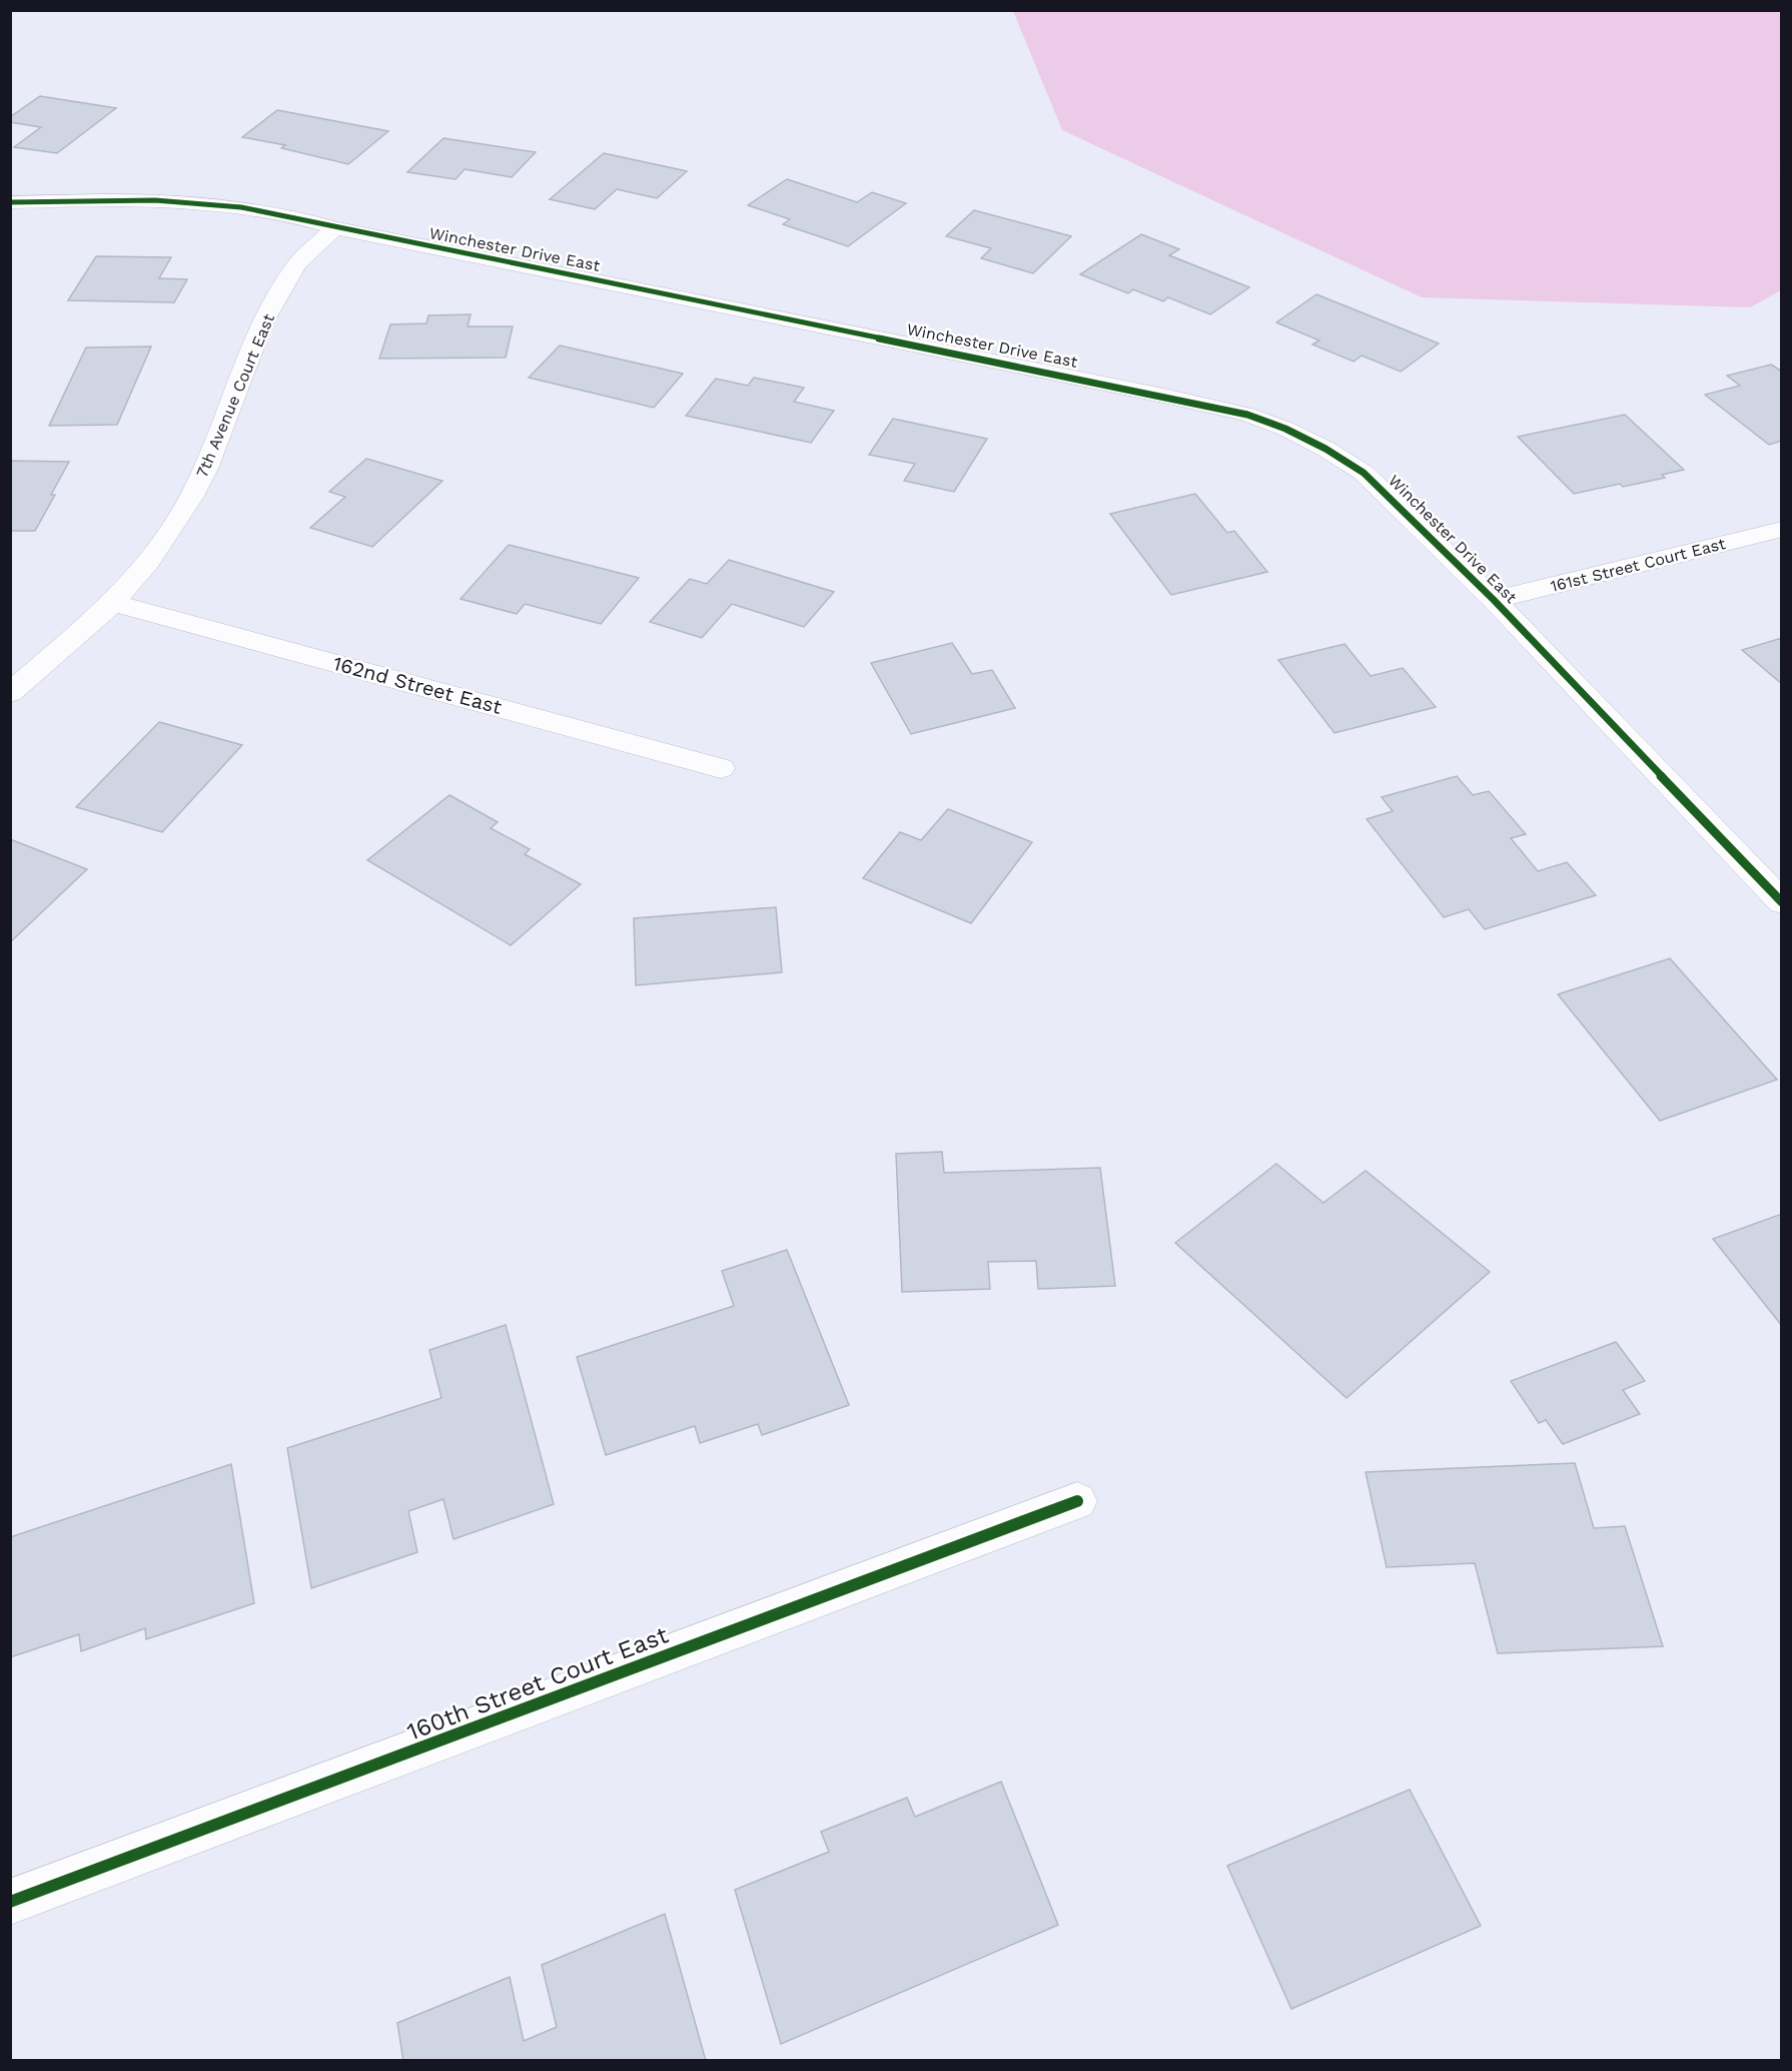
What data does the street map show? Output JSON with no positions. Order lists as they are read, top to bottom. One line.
{"streets":{"street":["Winchester Drive East","7th Avenue Court East","161st Street Court East","162nd Street East","160th Street Court East"]},"crossings":[["Winchester Drive East","7th Avenue Court East"],["Winchester Drive East","161st Street Court East"],["7th Avenue Court East","162nd Street East"]]}
